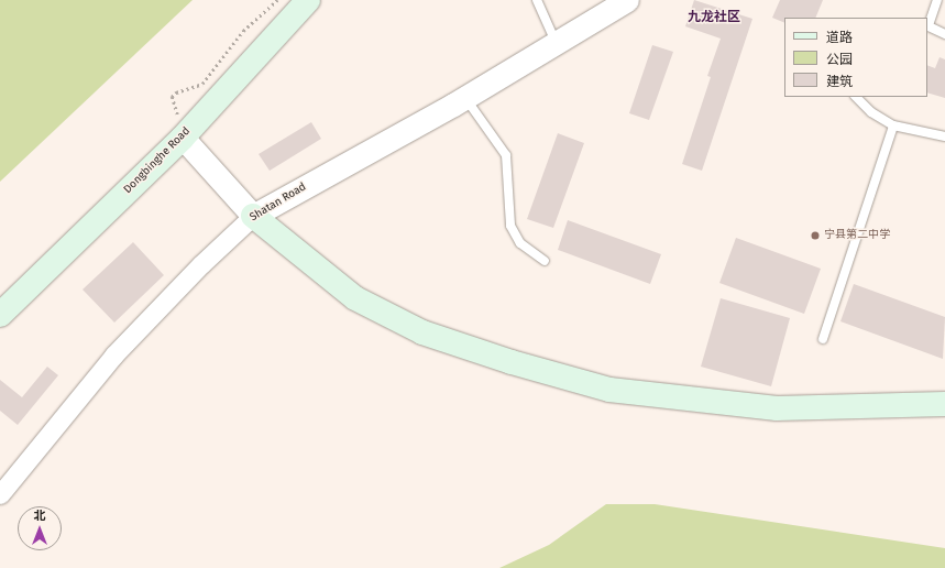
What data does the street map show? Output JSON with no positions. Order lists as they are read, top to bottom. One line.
{"streets":{"main road":["Dongbinghe Road"],"street":["Shatan Road"]},"districts":["九龙社区"],"places":["宁县第二中学"],"legend":["道路","公园","建筑"],"north":"top"}
